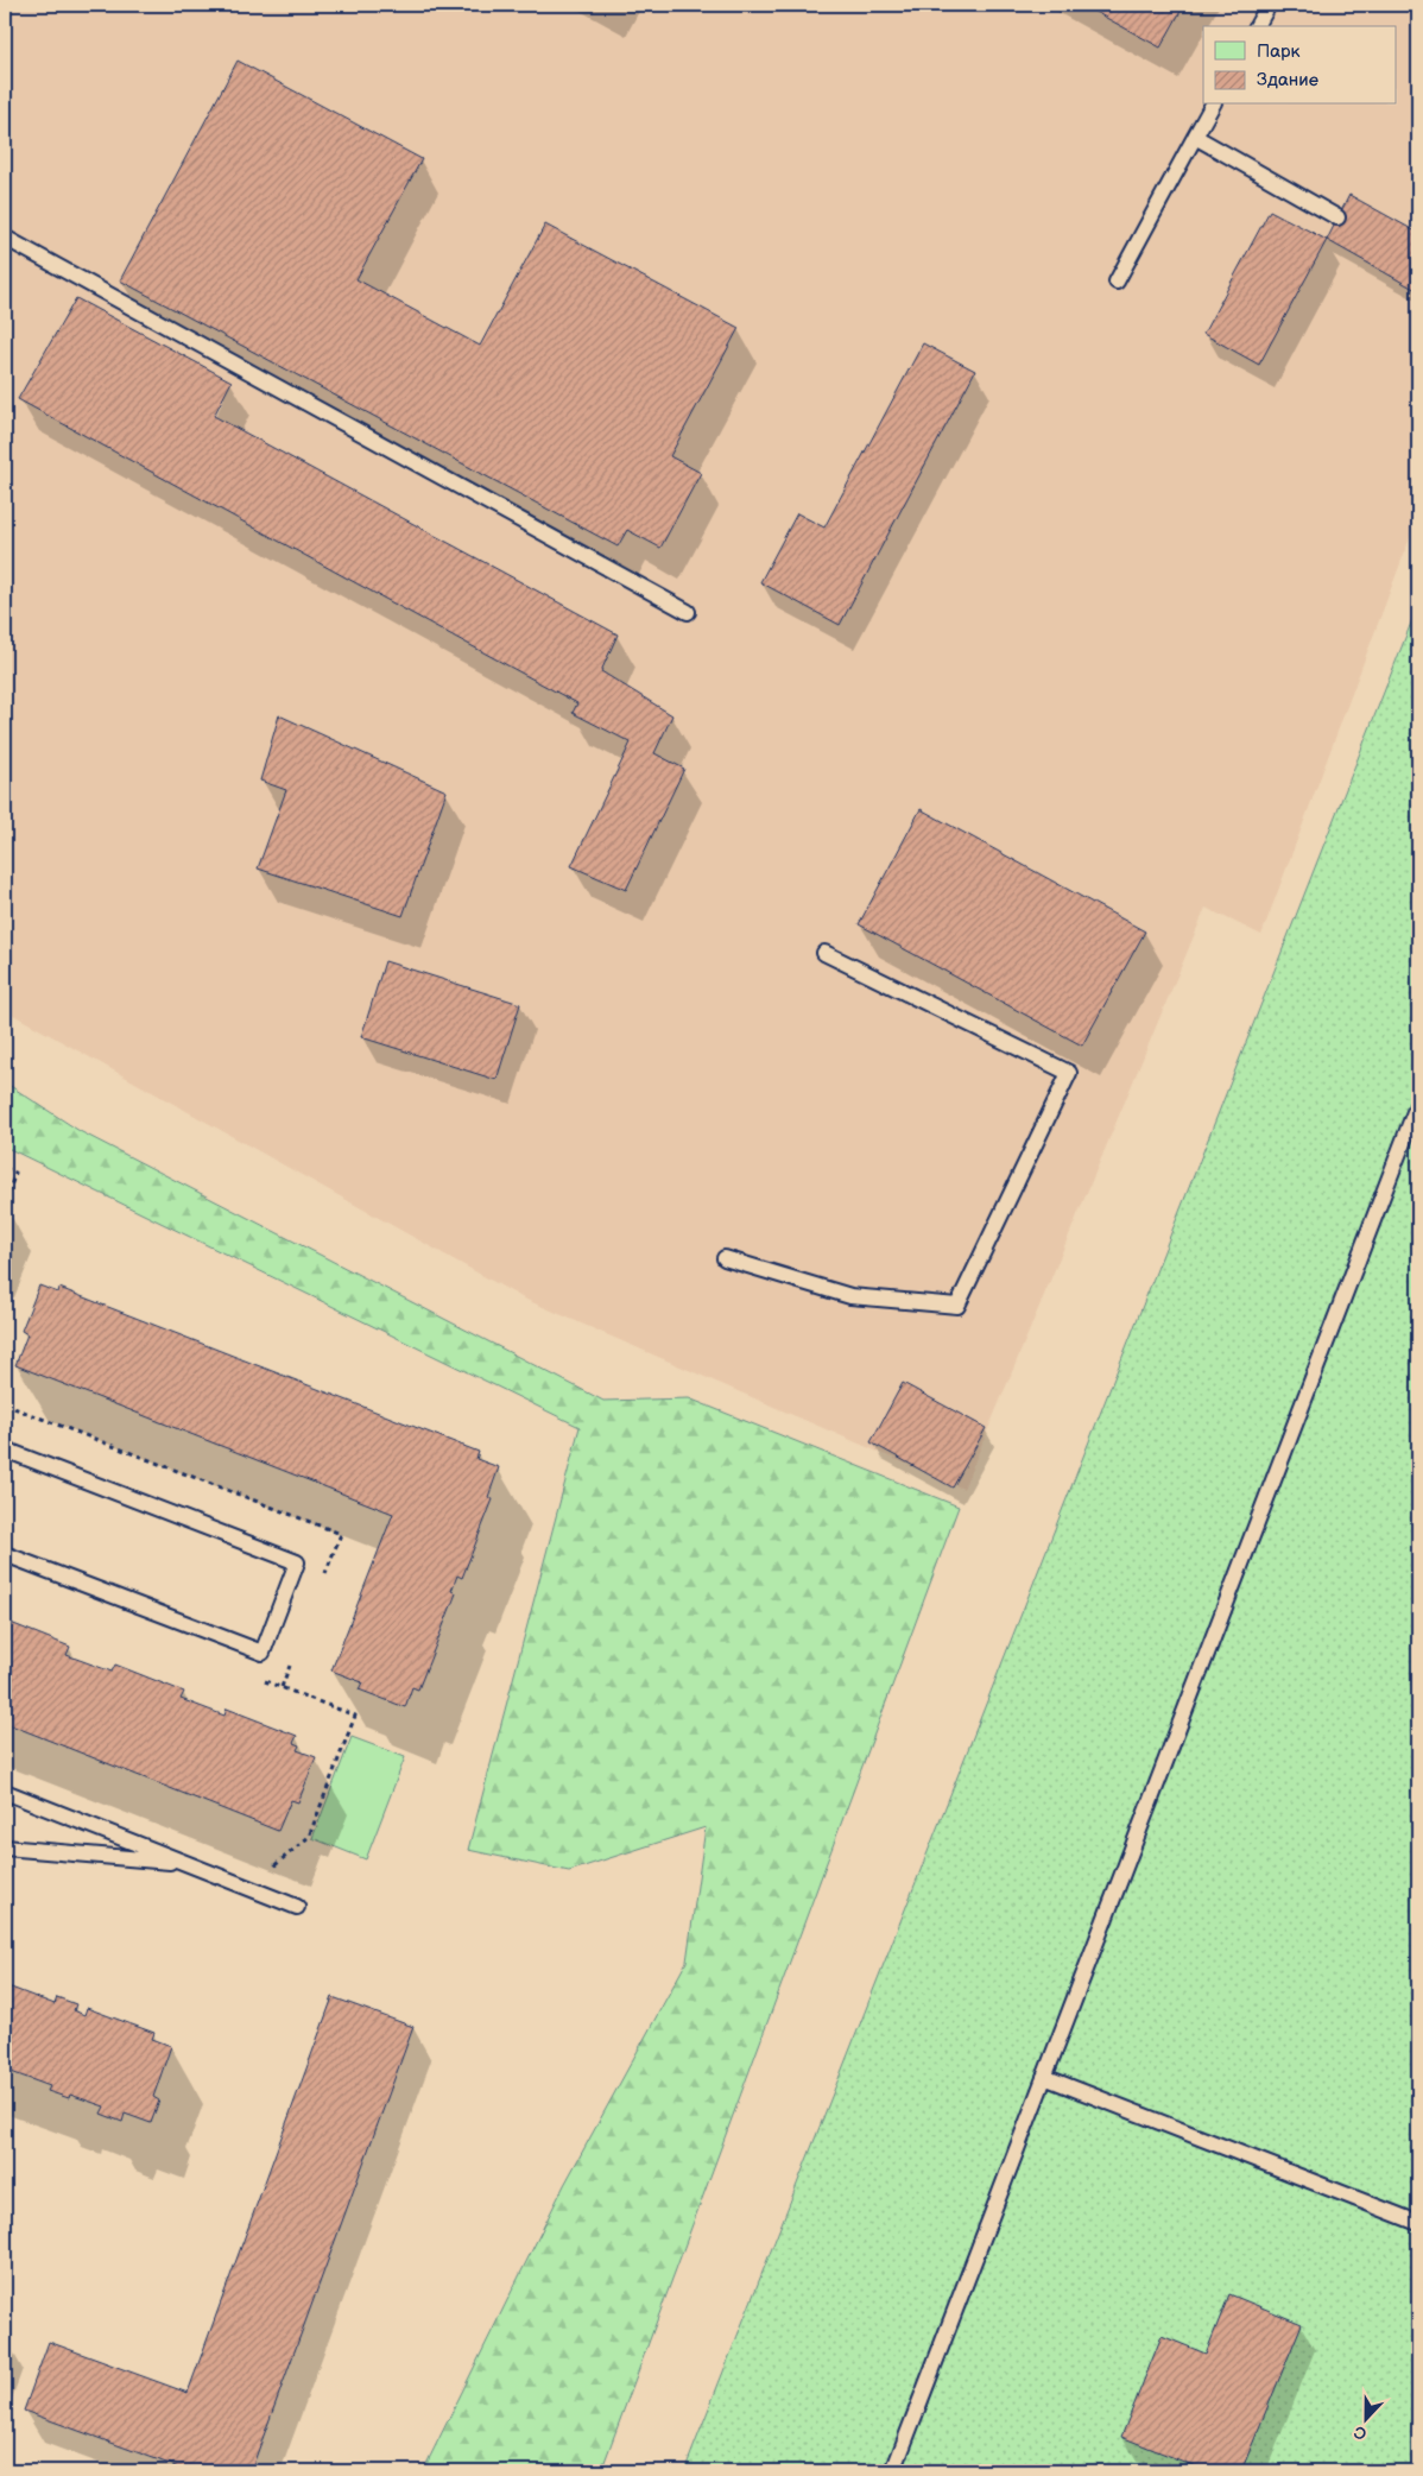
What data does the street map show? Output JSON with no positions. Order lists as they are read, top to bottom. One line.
{"legend":["Парк","Здание"],"north":"bottom"}
